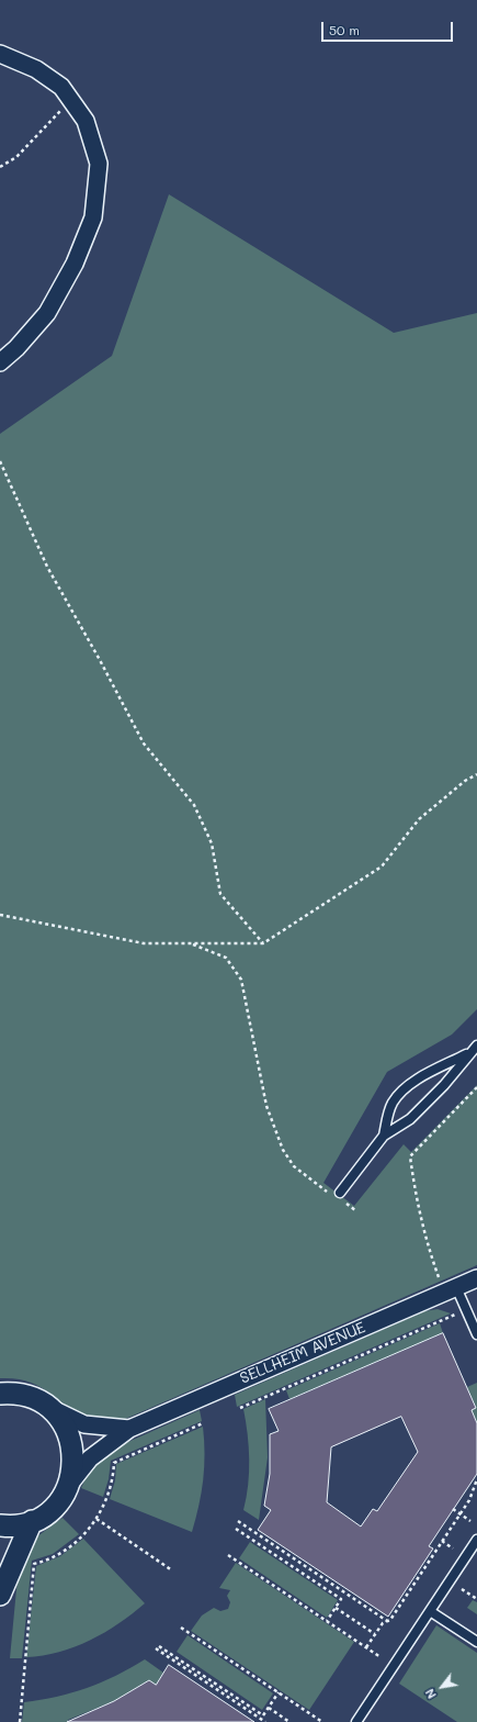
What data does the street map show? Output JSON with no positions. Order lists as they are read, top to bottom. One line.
{"streets":{"street":["SELLHEIM AVENUE"]},"scale_bar":"50 m","north":"bottom left"}
